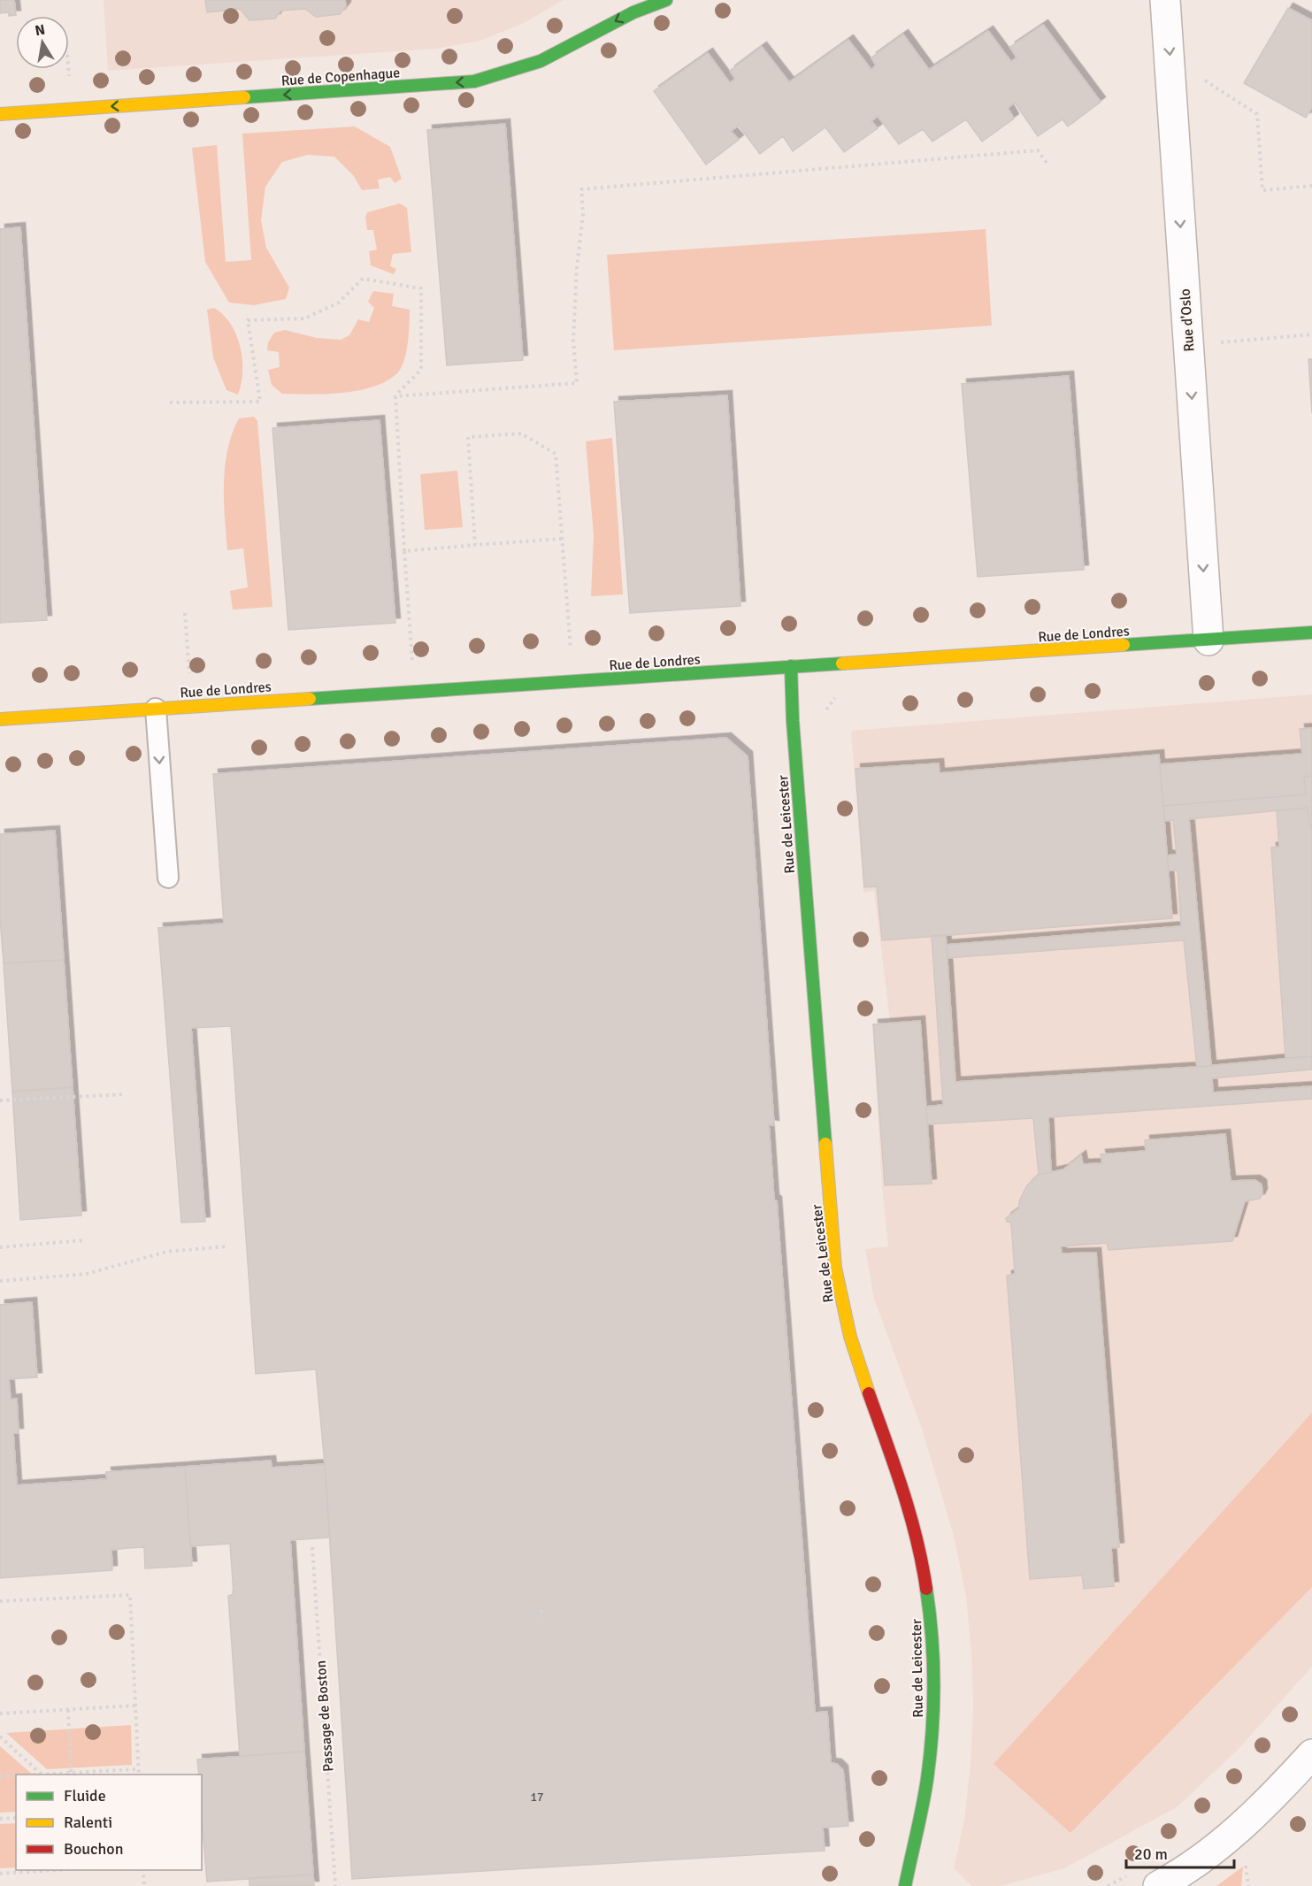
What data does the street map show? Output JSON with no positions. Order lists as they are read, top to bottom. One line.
{"streets":{"street":["Rue de Copenhague","Rue d'Oslo","Rue de Londres","Rue de Leicester"],"path":["Passage de Boston"]},"crossings":[["Rue d'Oslo","Rue de Londres"],["Rue de Londres","Rue de Leicester"]],"one_way":["Rue de Copenhague","Rue d'Oslo"],"house_numbers":["17"],"legend":["Fluide","Ralenti","Bouchon"],"scale_bar":"20 m","north":"top"}
